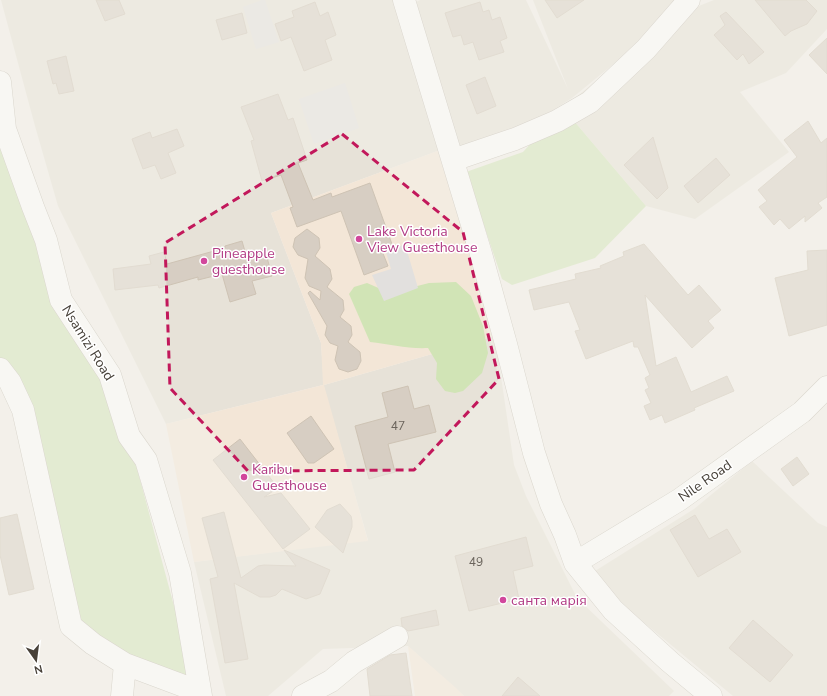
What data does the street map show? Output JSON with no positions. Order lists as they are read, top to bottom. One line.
{"streets":{"street":["Nsamizi Road","Nile Road"]},"places":["Lake Victoria View Guesthouse","Pineapple guesthouse","Karibu Guesthouse","санта марія"],"house_numbers":["47","49"],"north":"bottom"}
